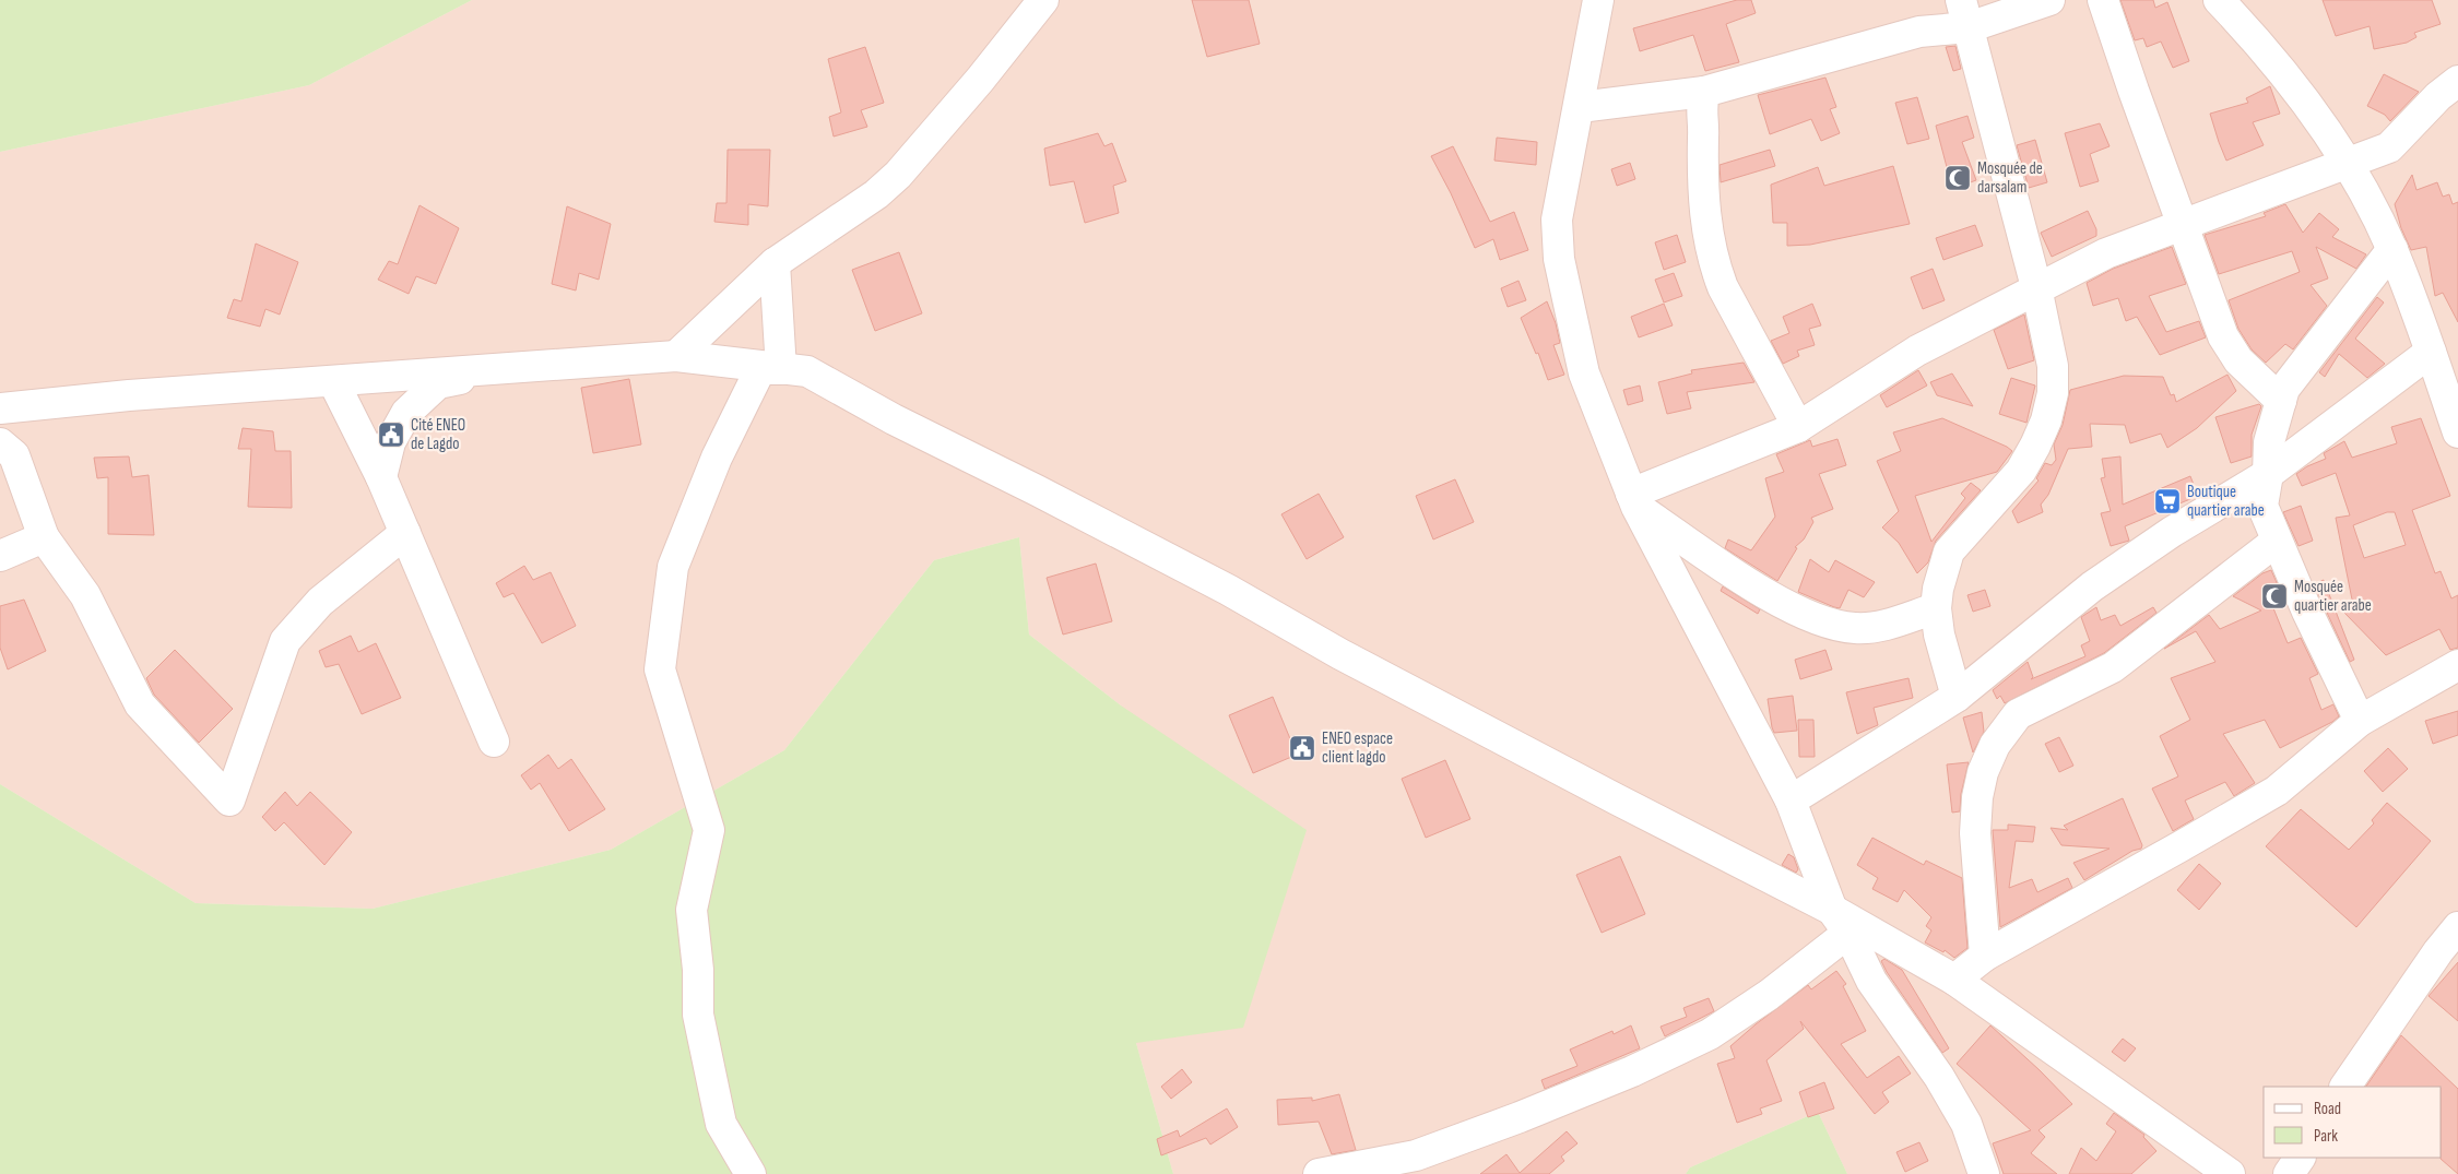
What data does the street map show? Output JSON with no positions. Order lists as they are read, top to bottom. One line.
{"places":{"mosque":["Mosquée de darsalam","Mosquée quartier arabe"],"public building":["Cité ENEO de Lagdo","ENEO espace client lagdo"],"supermarket":["Boutique quartier arabe"]},"legend":["Road","Park"]}
